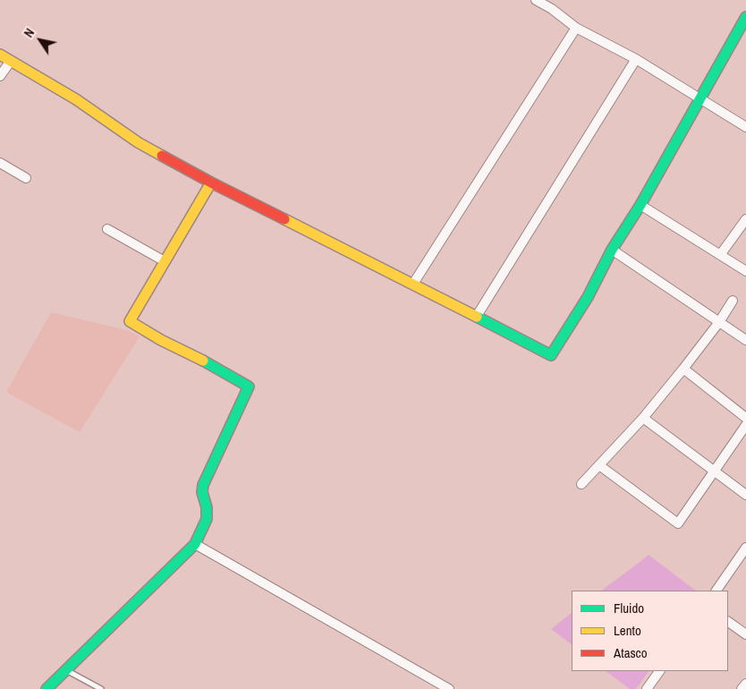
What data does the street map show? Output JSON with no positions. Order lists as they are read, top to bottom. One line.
{"legend":["Fluido","Lento","Atasco"],"north":"top left"}
